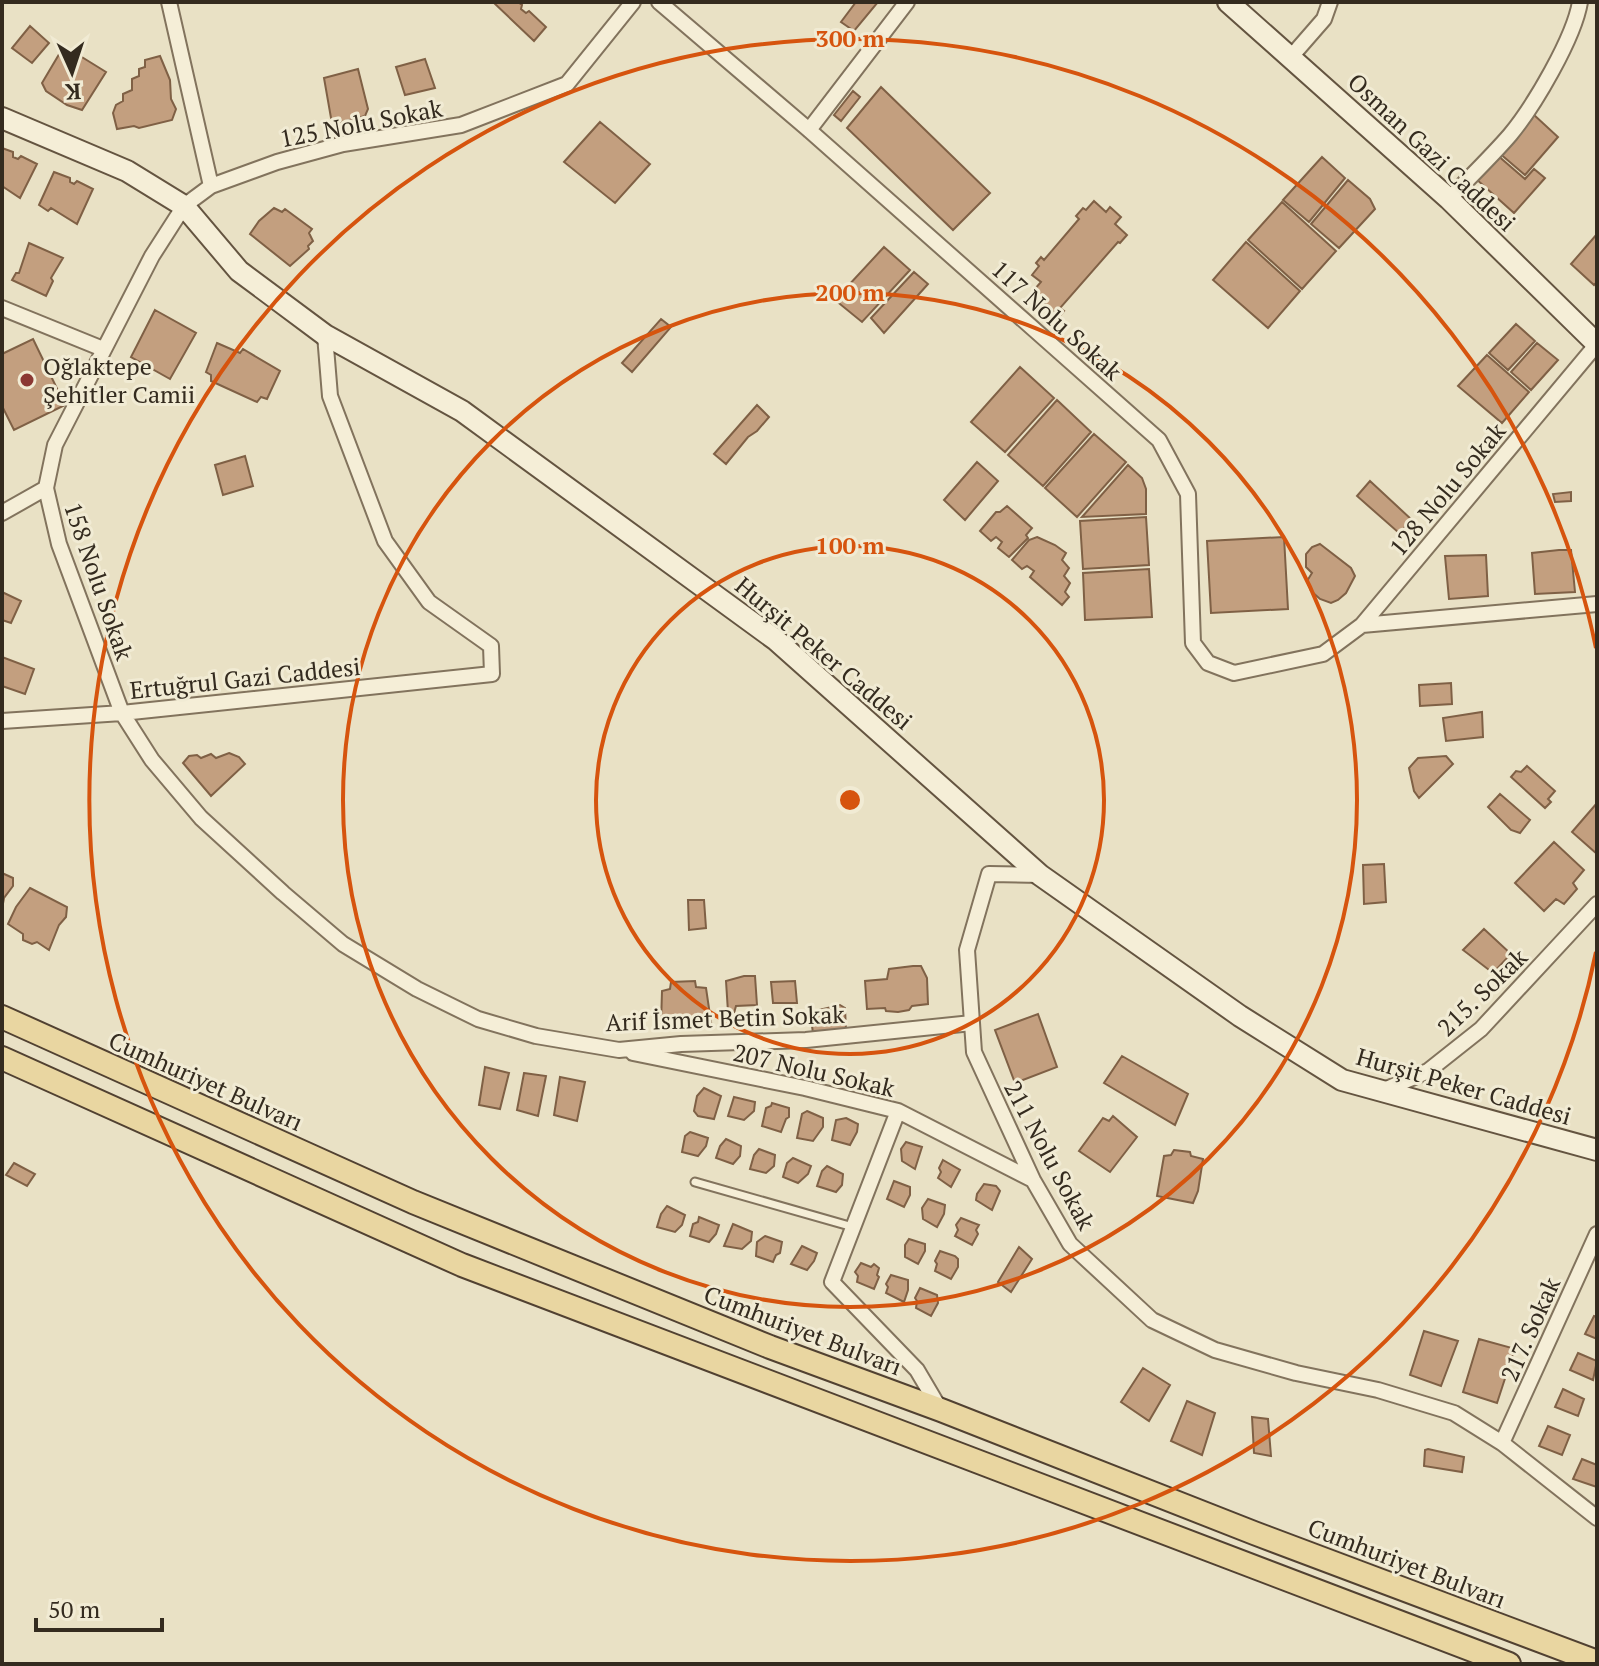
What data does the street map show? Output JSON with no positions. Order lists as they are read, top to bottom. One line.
{"streets":{"main road":["Cumhuriyet Bulvarı"],"street":["125 Nolu Sokak","Osman Gazi Caddesi","117 Nolu Sokak","128 Nolu Sokak","158 Nolu Sokak","Hurşit Peker Caddesi","Ertuğrul Gazi Caddesi","215. Sokak","Arif İsmet Betin Sokak","207 Nolu Sokak","211 Nolu Sokak","217. Sokak"]},"crossings":[["125 Nolu Sokak","158 Nolu Sokak"],["125 Nolu Sokak","Hurşit Peker Caddesi"],["Osman Gazi Caddesi","128 Nolu Sokak"],["117 Nolu Sokak","128 Nolu Sokak"],["158 Nolu Sokak","Hurşit Peker Caddesi"],["158 Nolu Sokak","Ertuğrul Gazi Caddesi"],["158 Nolu Sokak","Arif İsmet Betin Sokak"],["Hurşit Peker Caddesi","Ertuğrul Gazi Caddesi"],["Hurşit Peker Caddesi","215. Sokak"],["Hurşit Peker Caddesi","211 Nolu Sokak"],["Ertuğrul Gazi Caddesi","Arif İsmet Betin Sokak"],["Arif İsmet Betin Sokak","207 Nolu Sokak"],["Arif İsmet Betin Sokak","211 Nolu Sokak"],["207 Nolu Sokak","211 Nolu Sokak"],["211 Nolu Sokak","217. Sokak"]],"places":["Oğlaktepe Şehitler Camii"],"scale_bar":"50 m","north":"bottom","rings":["300 m","200 m","100 m"]}
